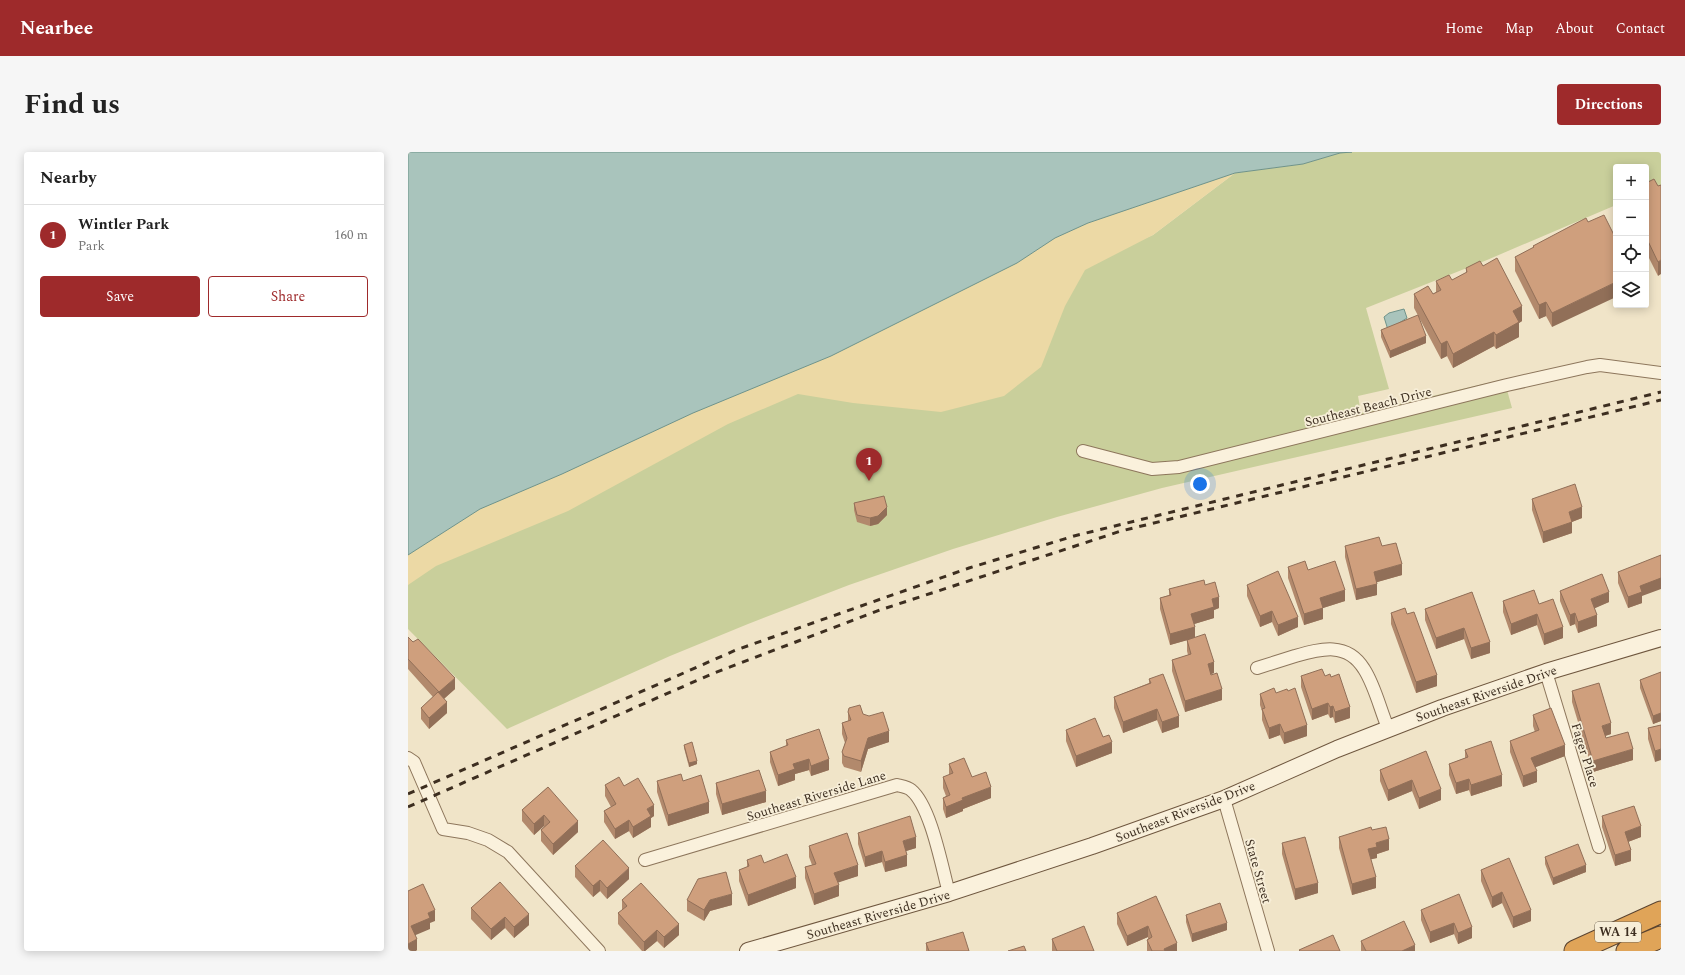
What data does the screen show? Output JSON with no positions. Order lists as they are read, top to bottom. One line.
{"streets":{"highway":["WA 14"],"street":["Southeast Beach Drive","Southeast Riverside Drive","Fager Place","Southeast Riverside Lane","State Street"]},"crossings":[["Southeast Riverside Drive","Fager Place"],["Southeast Riverside Drive","Southeast Riverside Lane"],["Southeast Riverside Drive","State Street"]],"page":{"header":"Nearbee","nav":["Home","Map","About","Contact"],"title":"Find us","buttons":["Directions",["Save","Share"]],"heading":"Nearby","map_buttons":["+","−"],"list":[{"mark":"1","name":"Wintler Park","note":"Park","value":"160 m"}],"pins":"1"}}
